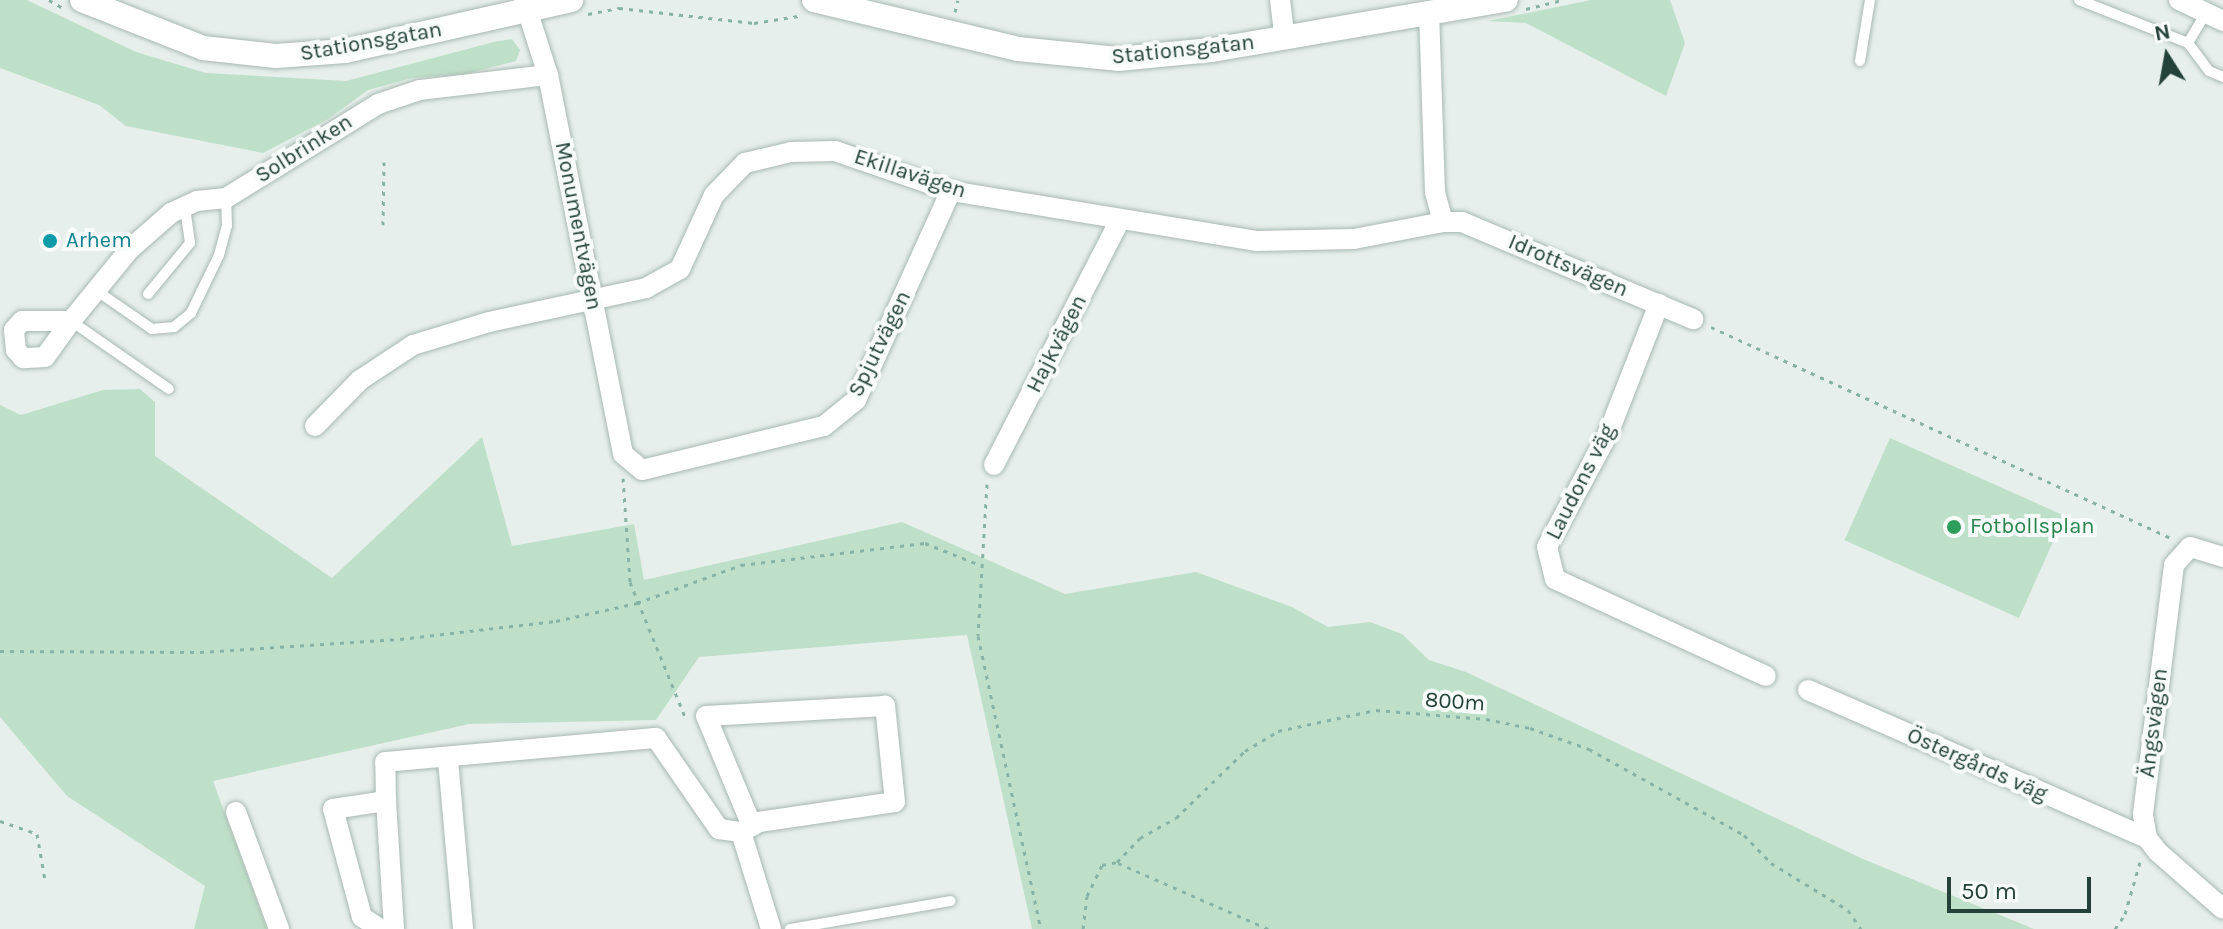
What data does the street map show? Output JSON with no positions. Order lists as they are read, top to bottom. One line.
{"streets":{"street":["Stationsgatan","Solbrinken","Ekillavägen","Monumentvägen","Idrottsvägen","Spjutvägen","Hajkvägen","Laudons väg","Ängsvägen","Östergårds väg"],"path":["800m"]},"crossings":[["Stationsgatan","Monumentvägen"],["Solbrinken","Monumentvägen"],["Ekillavägen","Monumentvägen"],["Ekillavägen","Idrottsvägen"],["Ekillavägen","Spjutvägen"],["Ekillavägen","Hajkvägen"],["Monumentvägen","Spjutvägen"],["Idrottsvägen","Laudons väg"],["Ängsvägen","Östergårds väg"]],"places":["Arhem","Fotbollsplan"],"scale_bar":"50 m","north":"top"}
